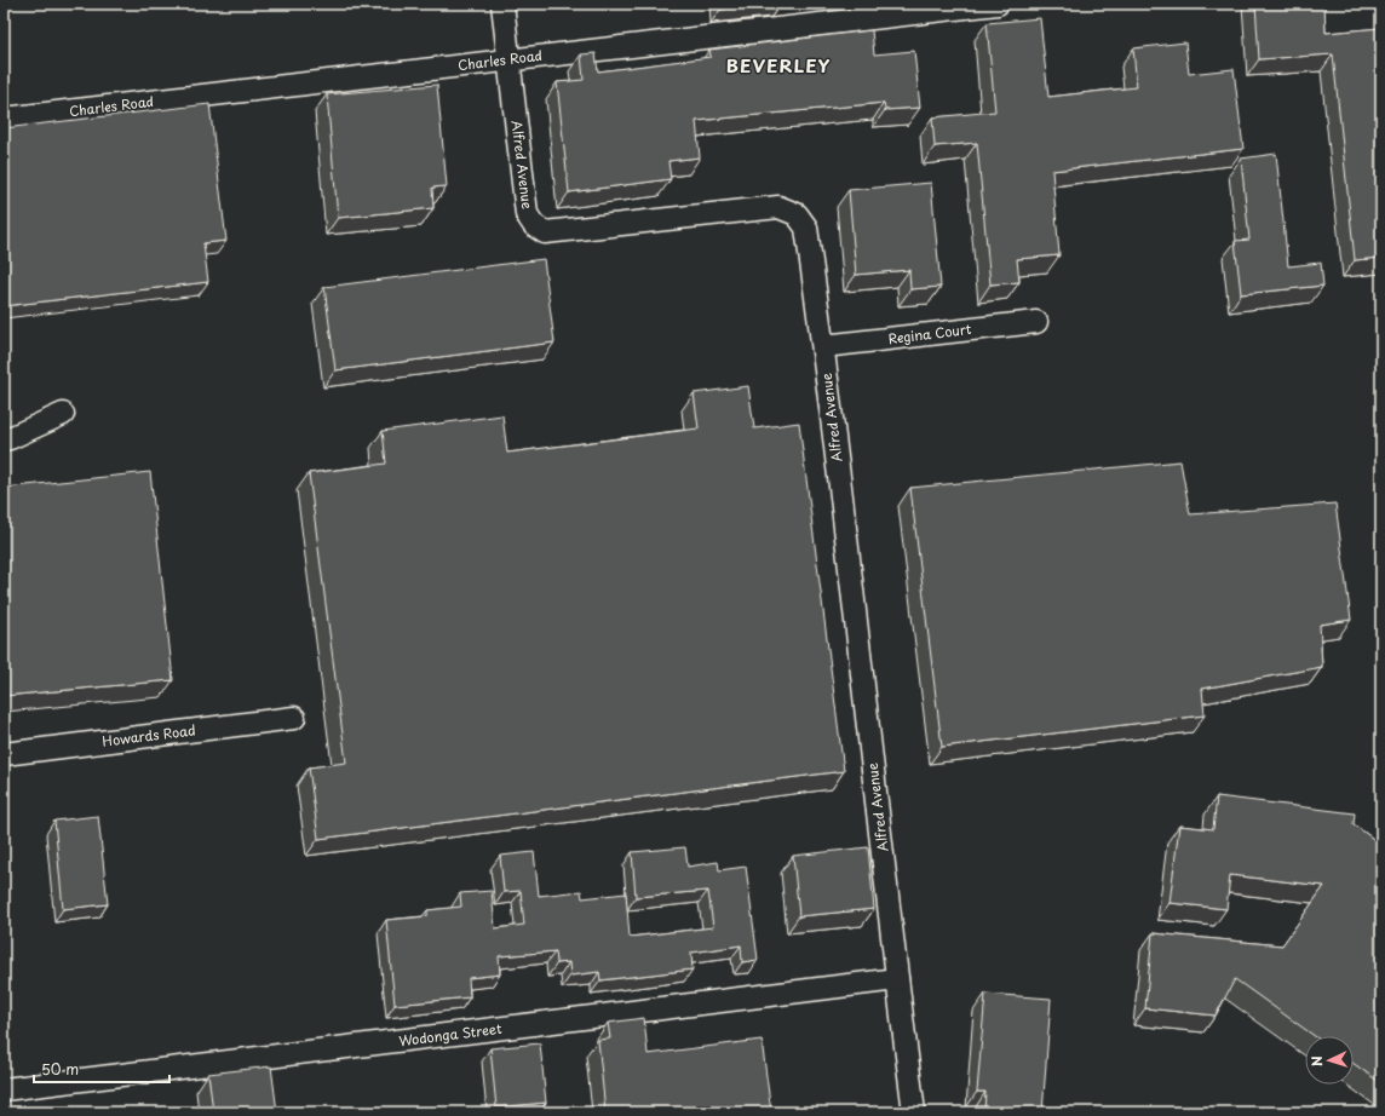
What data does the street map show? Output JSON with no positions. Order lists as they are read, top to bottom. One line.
{"streets":{"street":["Charles Road","Alfred Avenue","Regina Court","Howards Road","Wodonga Street"]},"crossings":[["Charles Road","Alfred Avenue"],["Alfred Avenue","Regina Court"],["Alfred Avenue","Wodonga Street"]],"districts":["BEVERLEY"],"scale_bar":"50 m","north":"left"}
